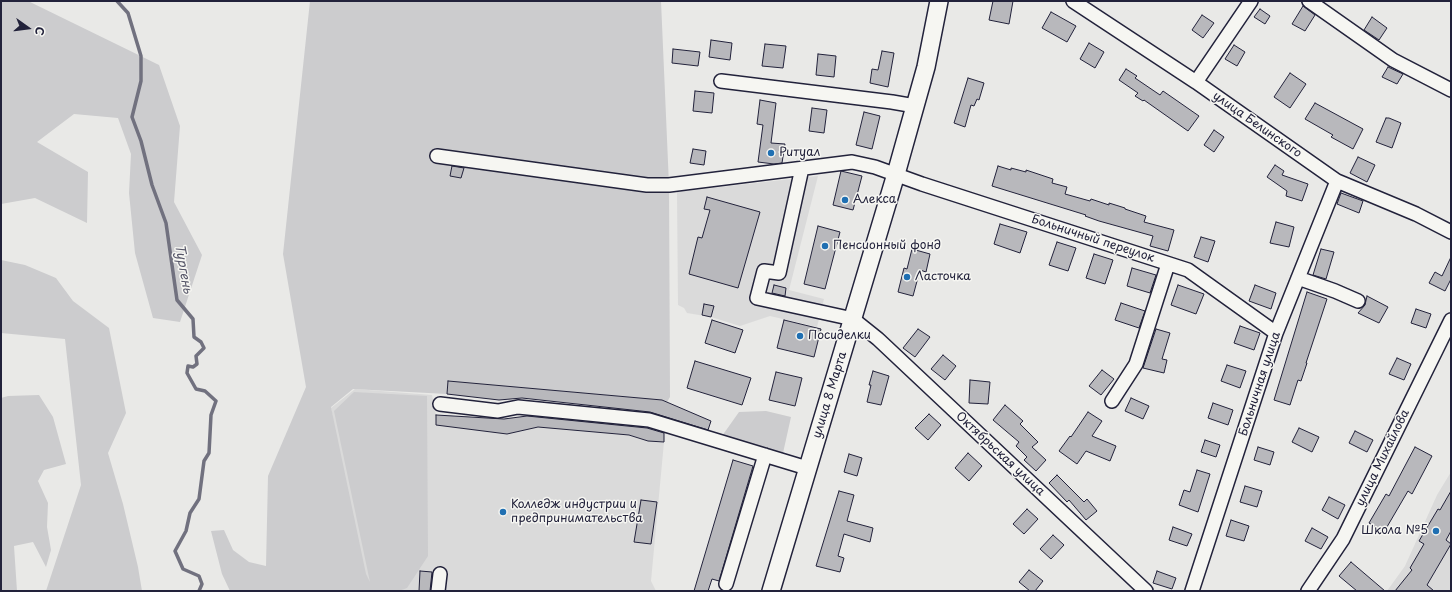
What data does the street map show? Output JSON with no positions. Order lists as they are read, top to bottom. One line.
{"streets":{"main road":["улица 8 Марта"],"street":["улица Белинского","Больничный переулок","Больничная улица","Октябрьская улица","улица Михайлова"]},"crossings":[["улица Белинского","Больничная улица"],["Больничный переулок","Больничная улица"],["Больничный переулок","улица 8 Марта"],["улица 8 Марта","Октябрьская улица"]],"water":["Тургень"],"places":["Ритуал","Алекса","Пенсионный фонд","Ласточка","Посиделки","Колледж индустрии и предпринимательства","Школа №5"],"north":"right"}
